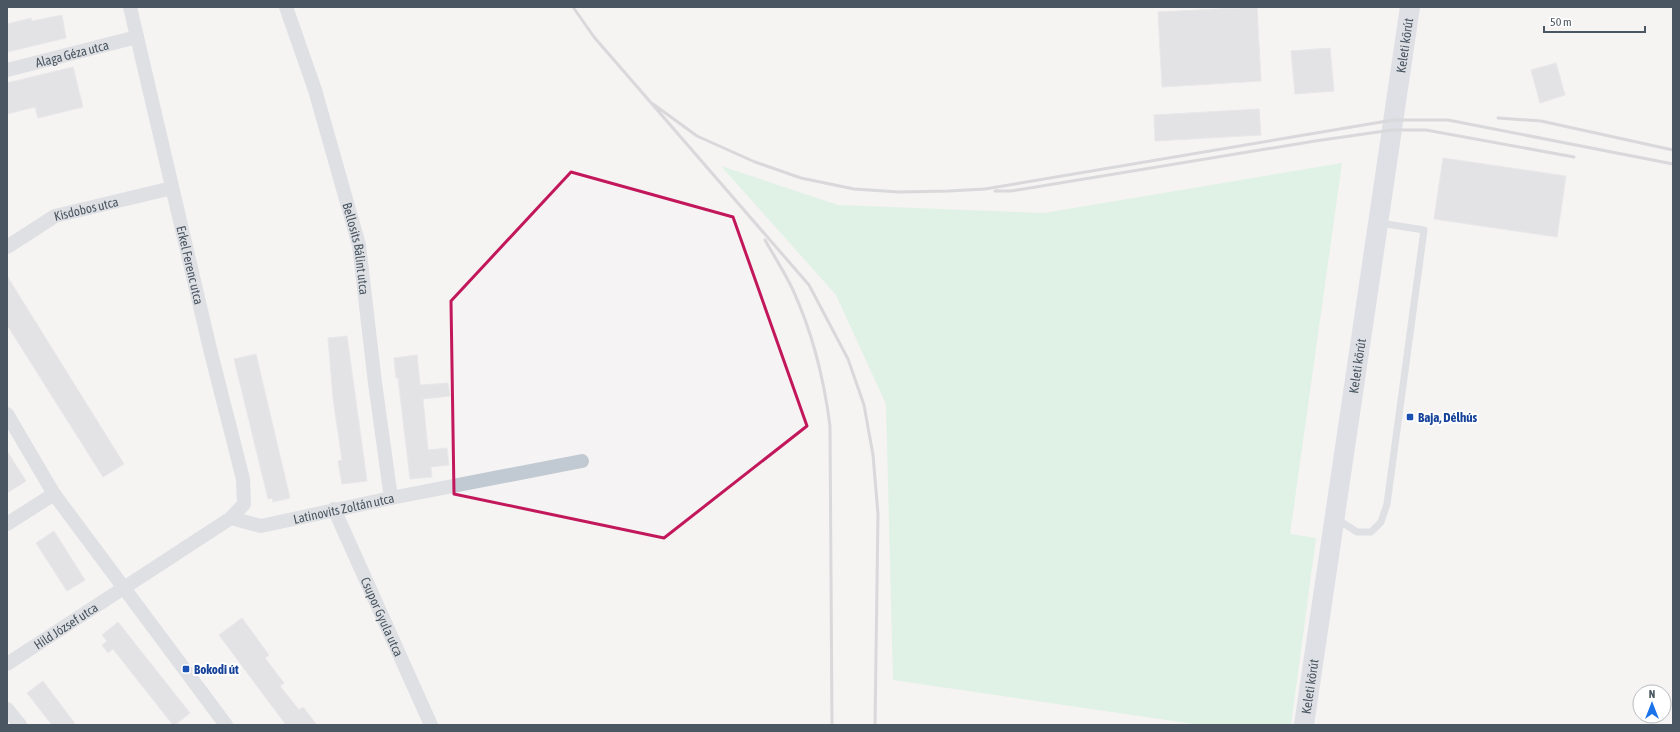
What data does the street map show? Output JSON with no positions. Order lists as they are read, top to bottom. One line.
{"streets":{"main road":["Keleti körút"],"street":["Alaga Géza utca","Kisdobos utca","Bellosits Bálint utca","Erkel Ferenc utca","Latinovits Zoltán utca","Csupor Gyula utca","Hild József utca"]},"crossings":[["Alaga Géza utca","Erkel Ferenc utca"],["Kisdobos utca","Erkel Ferenc utca"],["Bellosits Bálint utca","Latinovits Zoltán utca"],["Erkel Ferenc utca","Latinovits Zoltán utca"],["Latinovits Zoltán utca","Csupor Gyula utca"]],"places":{"transit":["Baja, Délhús","Bokodi út"]},"scale_bar":"50 m","north":"top"}
